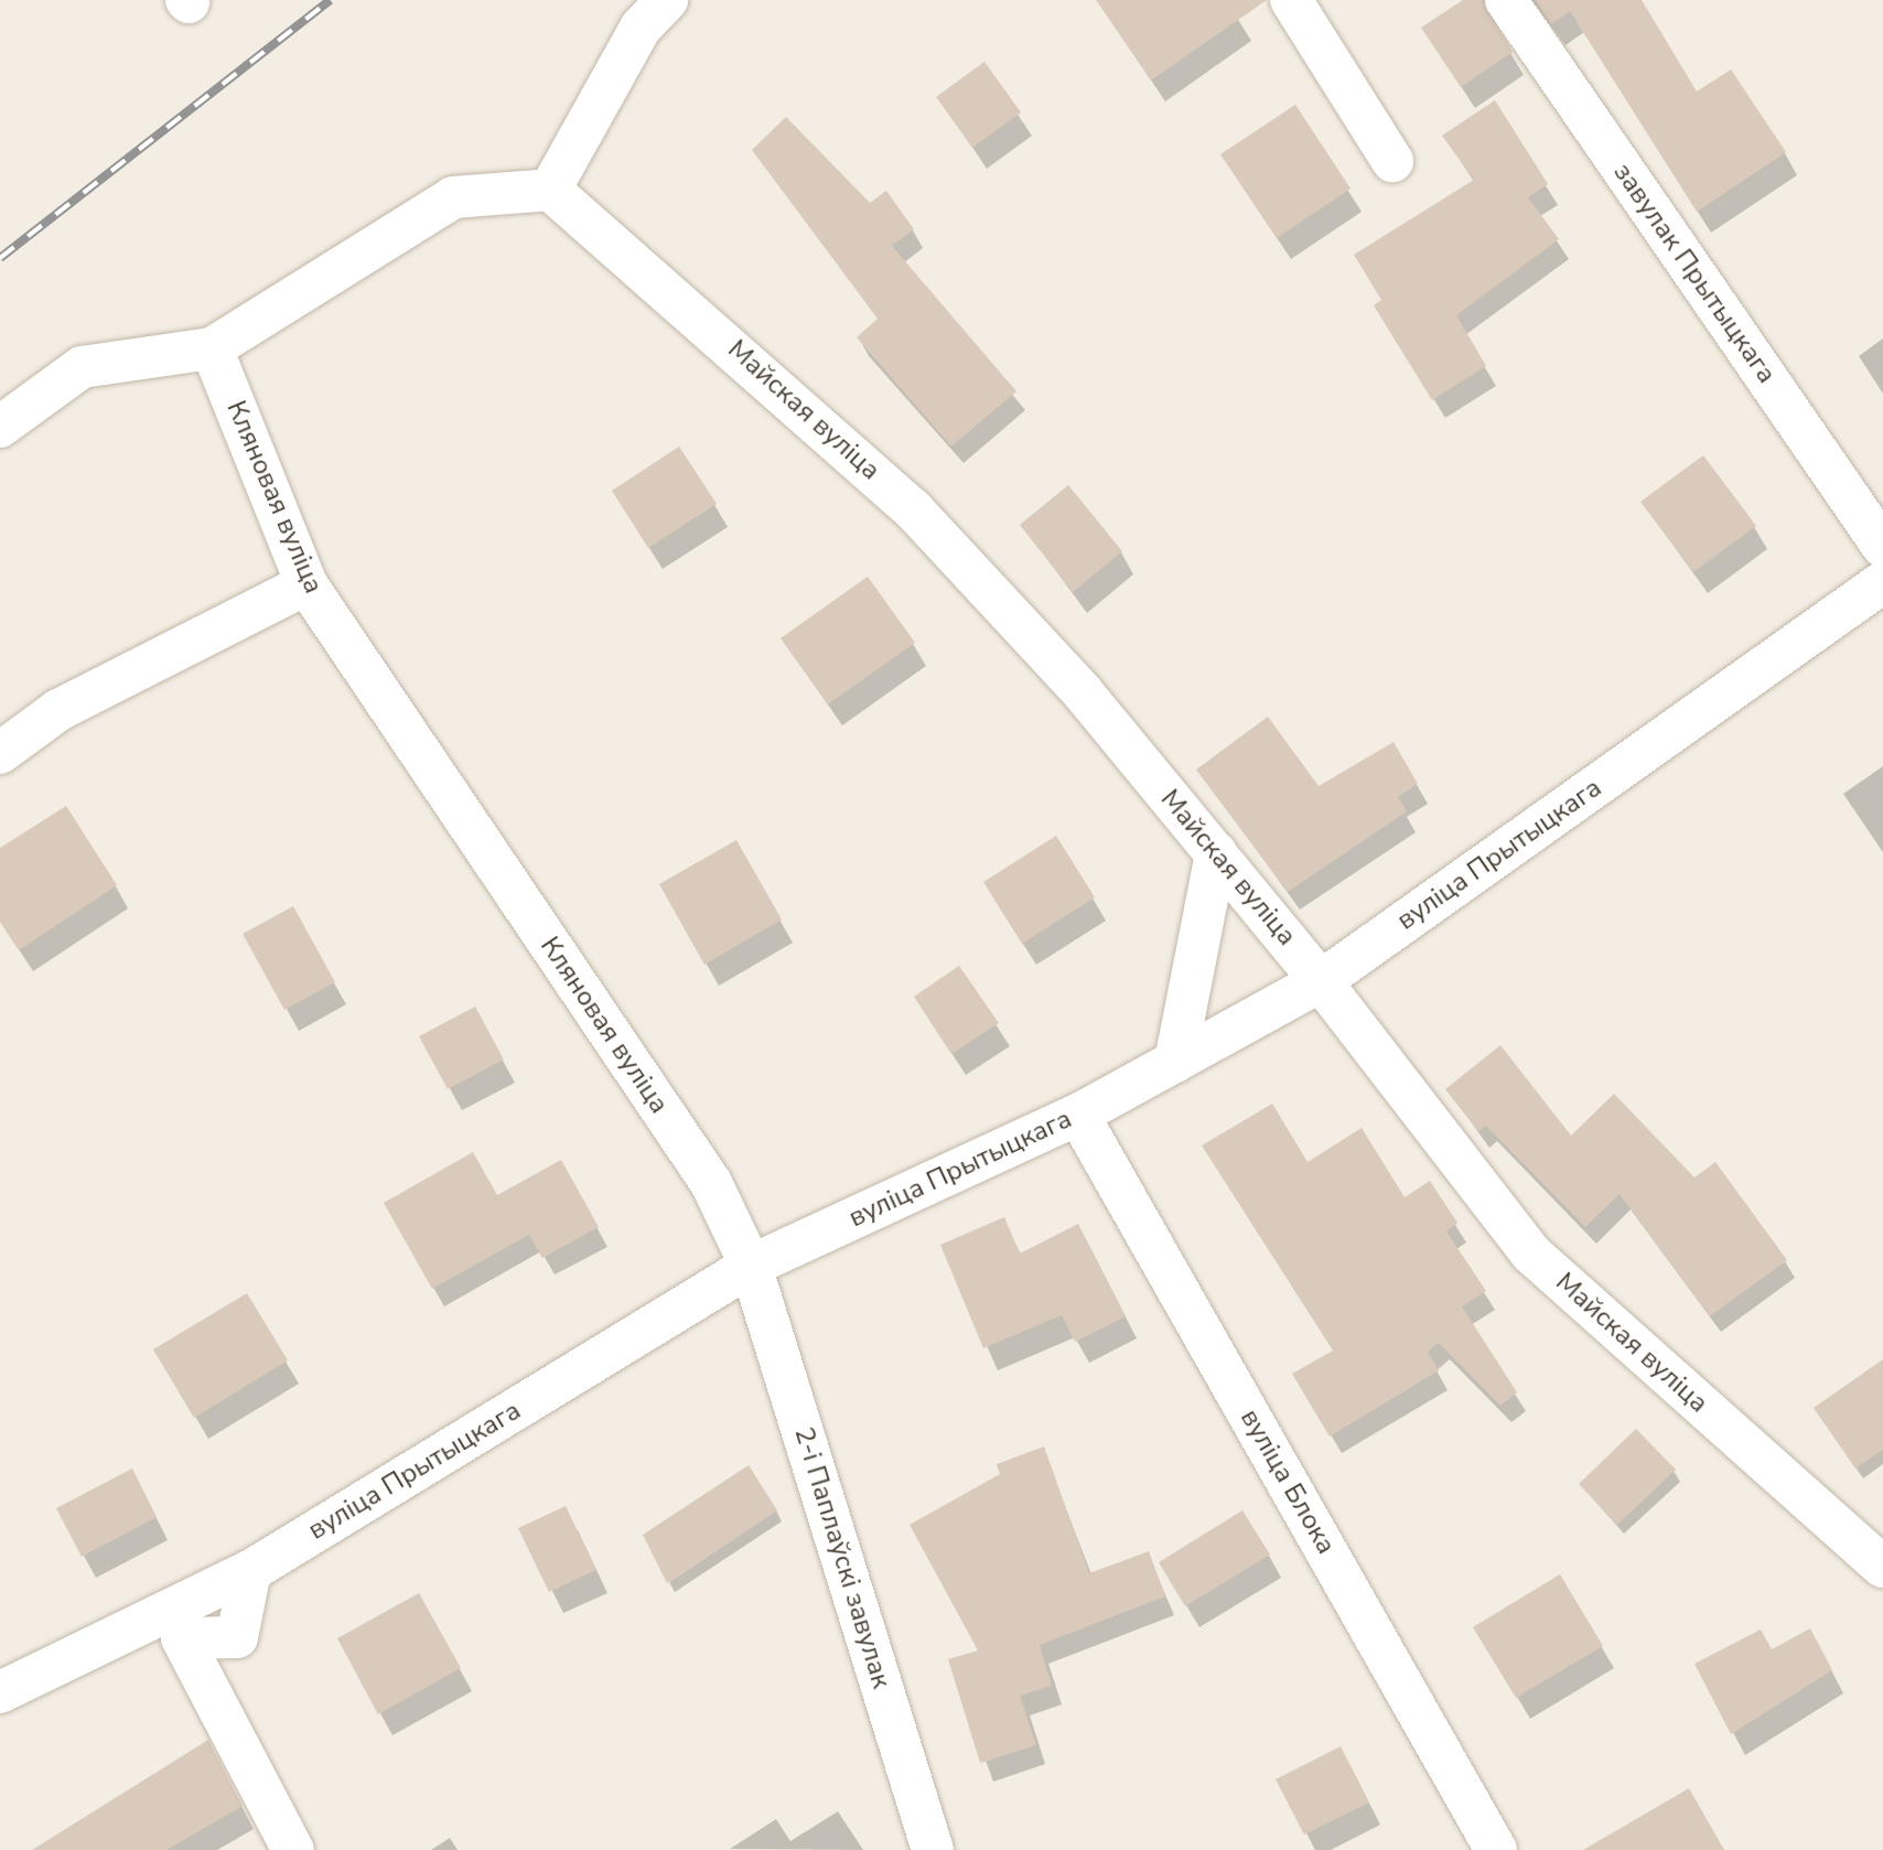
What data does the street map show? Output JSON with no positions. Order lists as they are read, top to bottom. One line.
{"streets":{"street":["завулак Прытыцкага","Майская вуліца","Кляновая вуліца","вуліца Прытыцкага","вуліца Блока","2-і Паплаўскі завулак"]},"crossings":[["Майская вуліца","вуліца Прытыцкага"],["Кляновая вуліца","вуліца Прытыцкага"],["Кляновая вуліца","2-і Паплаўскі завулак"],["вуліца Прытыцкага","вуліца Блока"],["вуліца Прытыцкага","2-і Паплаўскі завулак"]]}
